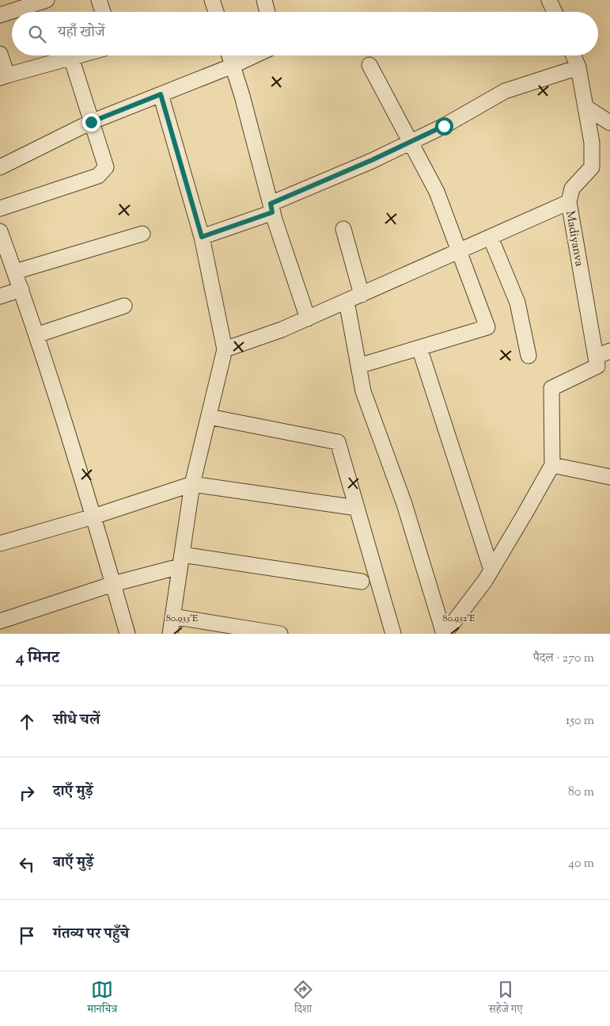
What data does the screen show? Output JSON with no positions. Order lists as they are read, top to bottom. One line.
{"streets":{"street":["Madiyanva"]},"page":{"search":"यहाँ खोजें","heading":["4 मिनट","पैदल · 270 m"],"list":[["सीधे चलें","150 m"],["दाएँ मुड़ें","80 m"],["बाएँ मुड़ें","40 m"],"गंतव्य पर पहुँचे"],"nav":["मानचित्र","दिशा","सहेजे गए"]},"coordinates":["80.933°E","80.932°E"]}
